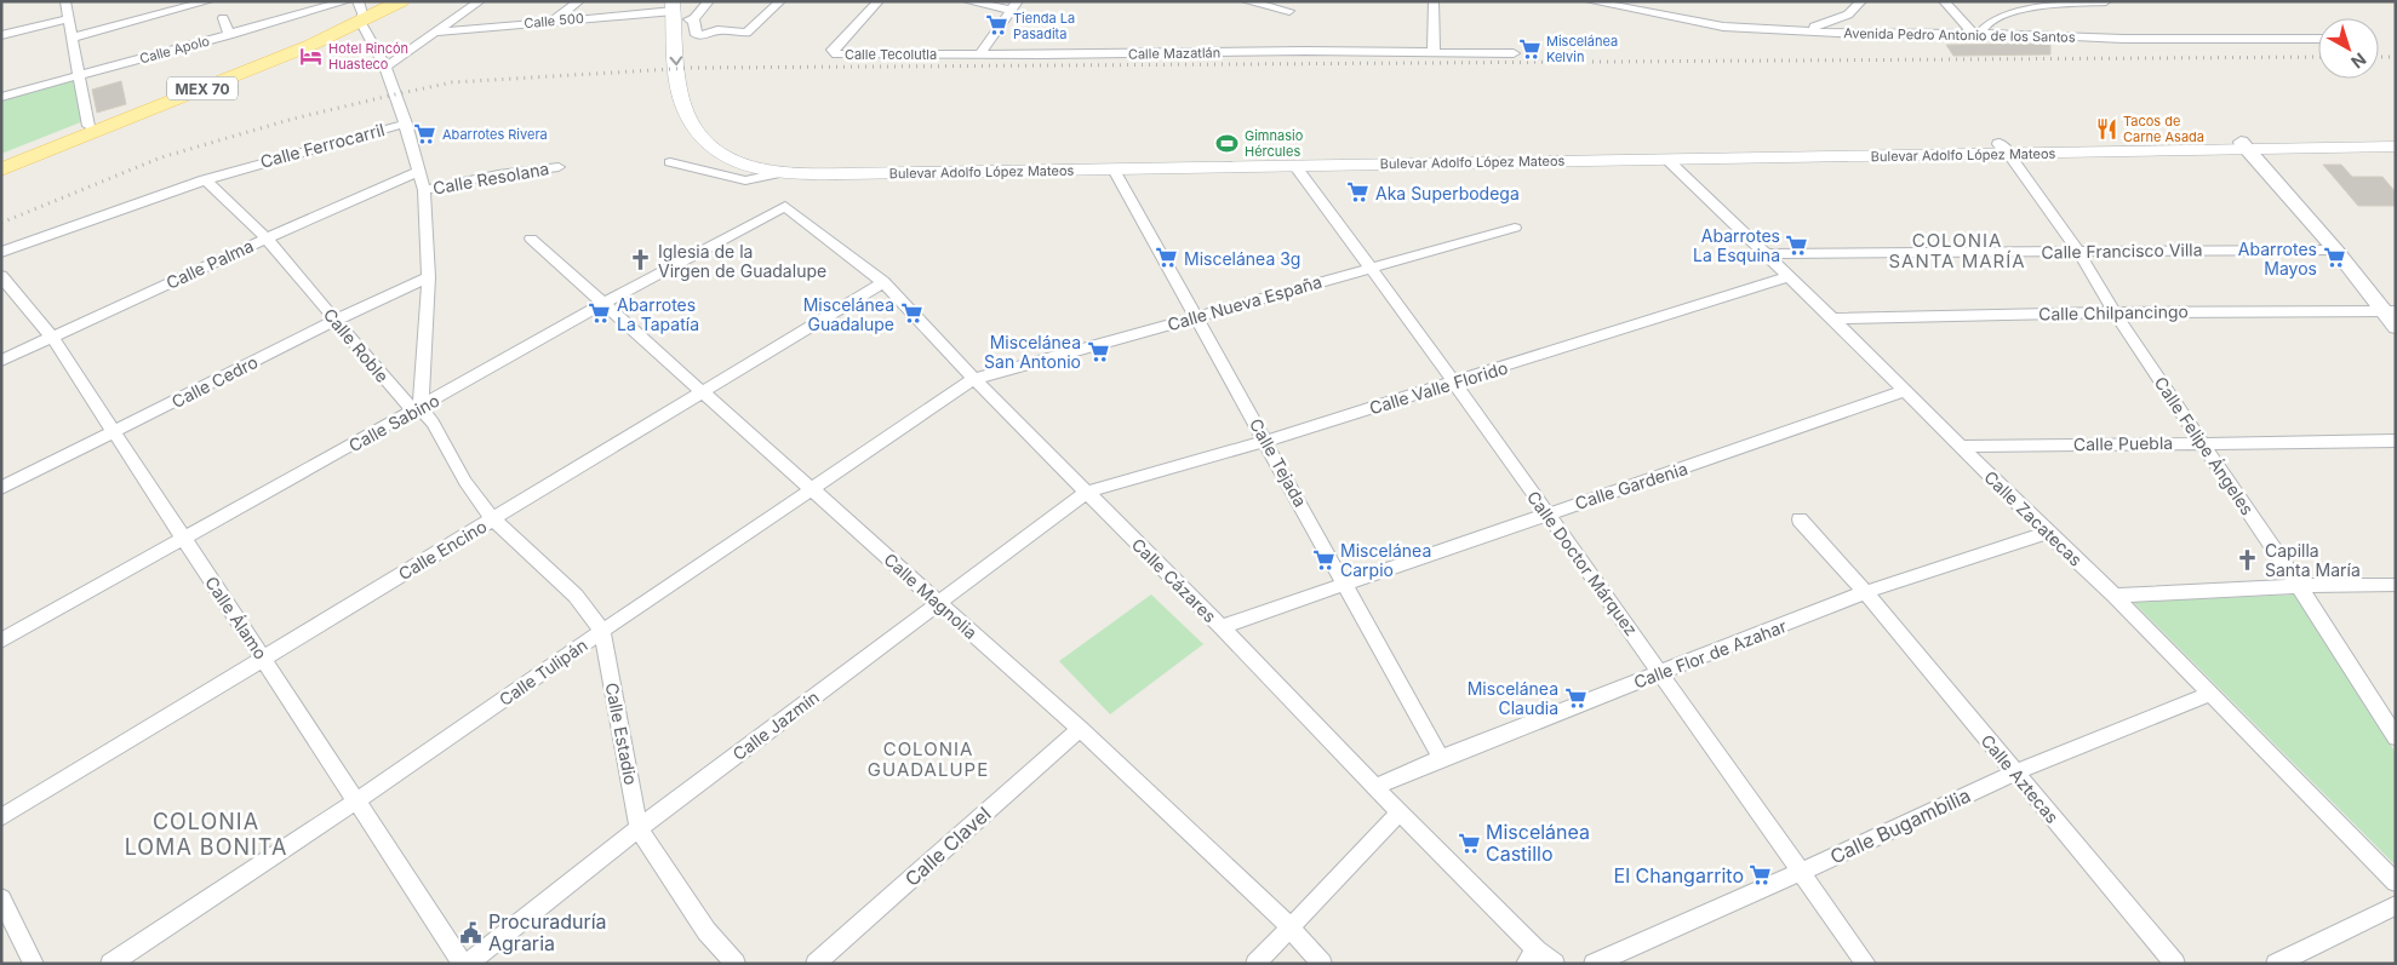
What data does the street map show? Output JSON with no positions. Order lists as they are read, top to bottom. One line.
{"streets":{"main road":["MEX 70","Bulevar Adolfo López Mateos"],"street":["Calle 500","Avenida Pedro Antonio de los Santos","Calle Apolo","Calle Mazatlán","Calle Tecolutla","Calle Ferrocarril","Calle Resolana","Calle Francisco Villa","Calle Palma","Calle Nueva España","Calle Chilpancingo","Calle Roble","Calle Cedro","Calle Valle Florido","Calle Sabino","Calle Puebla","Calle Felipe Ángeles","Calle Tejada","Calle Gardenia","Calle Zacatecas","Calle Encino","Calle Doctor Márquez","Calle Cázares","Calle Magnolia","Calle Álamo","Calle Flor de Azahar","Calle Tulipán","Calle Jazmín","Calle Estadio","Calle Aztecas","Calle Bugambilia","Calle Clavel"]},"crossings":[["Calle 500","Bulevar Adolfo López Mateos"],["Calle Mazatlán","Calle Tecolutla"],["Calle Ferrocarril","Calle Resolana"],["Calle Ferrocarril","Calle Palma"],["Calle Ferrocarril","Calle Roble"],["Calle Ferrocarril","Calle Cedro"],["Calle Ferrocarril","Calle Sabino"],["Bulevar Adolfo López Mateos","Calle Felipe Ángeles"],["Bulevar Adolfo López Mateos","Calle Tejada"],["Bulevar Adolfo López Mateos","Calle Zacatecas"],["Bulevar Adolfo López Mateos","Calle Doctor Márquez"],["Calle Francisco Villa","Calle Felipe Ángeles"],["Calle Francisco Villa","Calle Zacatecas"],["Calle Palma","Calle Roble"],["Calle Palma","Calle Álamo"],["Calle Nueva España","Calle Tejada"],["Calle Nueva España","Calle Doctor Márquez"],["Calle Nueva España","Calle Cázares"],["Calle Nueva España","Calle Tulipán"],["Calle Chilpancingo","Calle Felipe Ángeles"],["Calle Chilpancingo","Calle Zacatecas"],["Calle Roble","Calle Cedro"],["Calle Roble","Calle Sabino"],["Calle Roble","Calle Encino"],["Calle Roble","Calle Estadio"],["Calle Cedro","Calle Álamo"],["Calle Valle Florido","Calle Tejada"],["Calle Valle Florido","Calle Zacatecas"],["Calle Valle Florido","Calle Doctor Márquez"],["Calle Valle Florido","Calle Cázares"],["Calle Valle Florido","Calle Jazmín"],["Calle Sabino","Calle Cázares"],["Calle Sabino","Calle Magnolia"],["Calle Sabino","Calle Álamo"],["Calle Puebla","Calle Felipe Ángeles"],["Calle Puebla","Calle Zacatecas"],["Calle Tejada","Calle Gardenia"],["Calle Tejada","Calle Flor de Azahar"],["Calle Gardenia","Calle Zacatecas"],["Calle Gardenia","Calle Doctor Márquez"],["Calle Gardenia","Calle Cázares"],["Calle Zacatecas","Calle Flor de Azahar"],["Calle Zacatecas","Calle Bugambilia"],["Calle Encino","Calle Cázares"],["Calle Encino","Calle Magnolia"],["Calle Encino","Calle Álamo"],["Calle Encino","Calle Estadio"],["Calle Doctor Márquez","Calle Flor de Azahar"],["Calle Doctor Márquez","Calle Bugambilia"],["Calle Cázares","Calle Flor de Azahar"],["Calle Cázares","Calle Tulipán"],["Calle Cázares","Calle Jazmín"],["Calle Magnolia","Calle Tulipán"],["Calle Magnolia","Calle Jazmín"],["Calle Magnolia","Calle Clavel"],["Calle Álamo","Calle Tulipán"],["Calle Flor de Azahar","Calle Aztecas"],["Calle Tulipán","Calle Estadio"],["Calle Jazmín","Calle Estadio"],["Calle Aztecas","Calle Bugambilia"]],"districts":["COLONIA SANTA MARÍA","COLONIA GUADALUPE","COLONIA LOMA BONITA"],"places":{"supermarket":["Tienda La Pasadita","Miscelánea Kelvin","Abarrotes Rivera","Aka Superbodega","Abarrotes La Esquina","Miscelánea 3g","Abarrotes Mayos","Abarrotes La Tapatía","Miscelánea Guadalupe","Miscelánea San Antonio","Miscelánea Carpio","Miscelánea Claudia","Miscelánea Castillo","El Changarrito"],"hotel":["Hotel Rincón Huasteco"],"restaurant":["Tacos de Carne Asada"],"sports":["Gimnasio Hércules"],"church":["Iglesia de la Virgen de Guadalupe","Capilla Santa María"],"public building":["Procuraduría Agraria"]},"north":"bottom right"}
